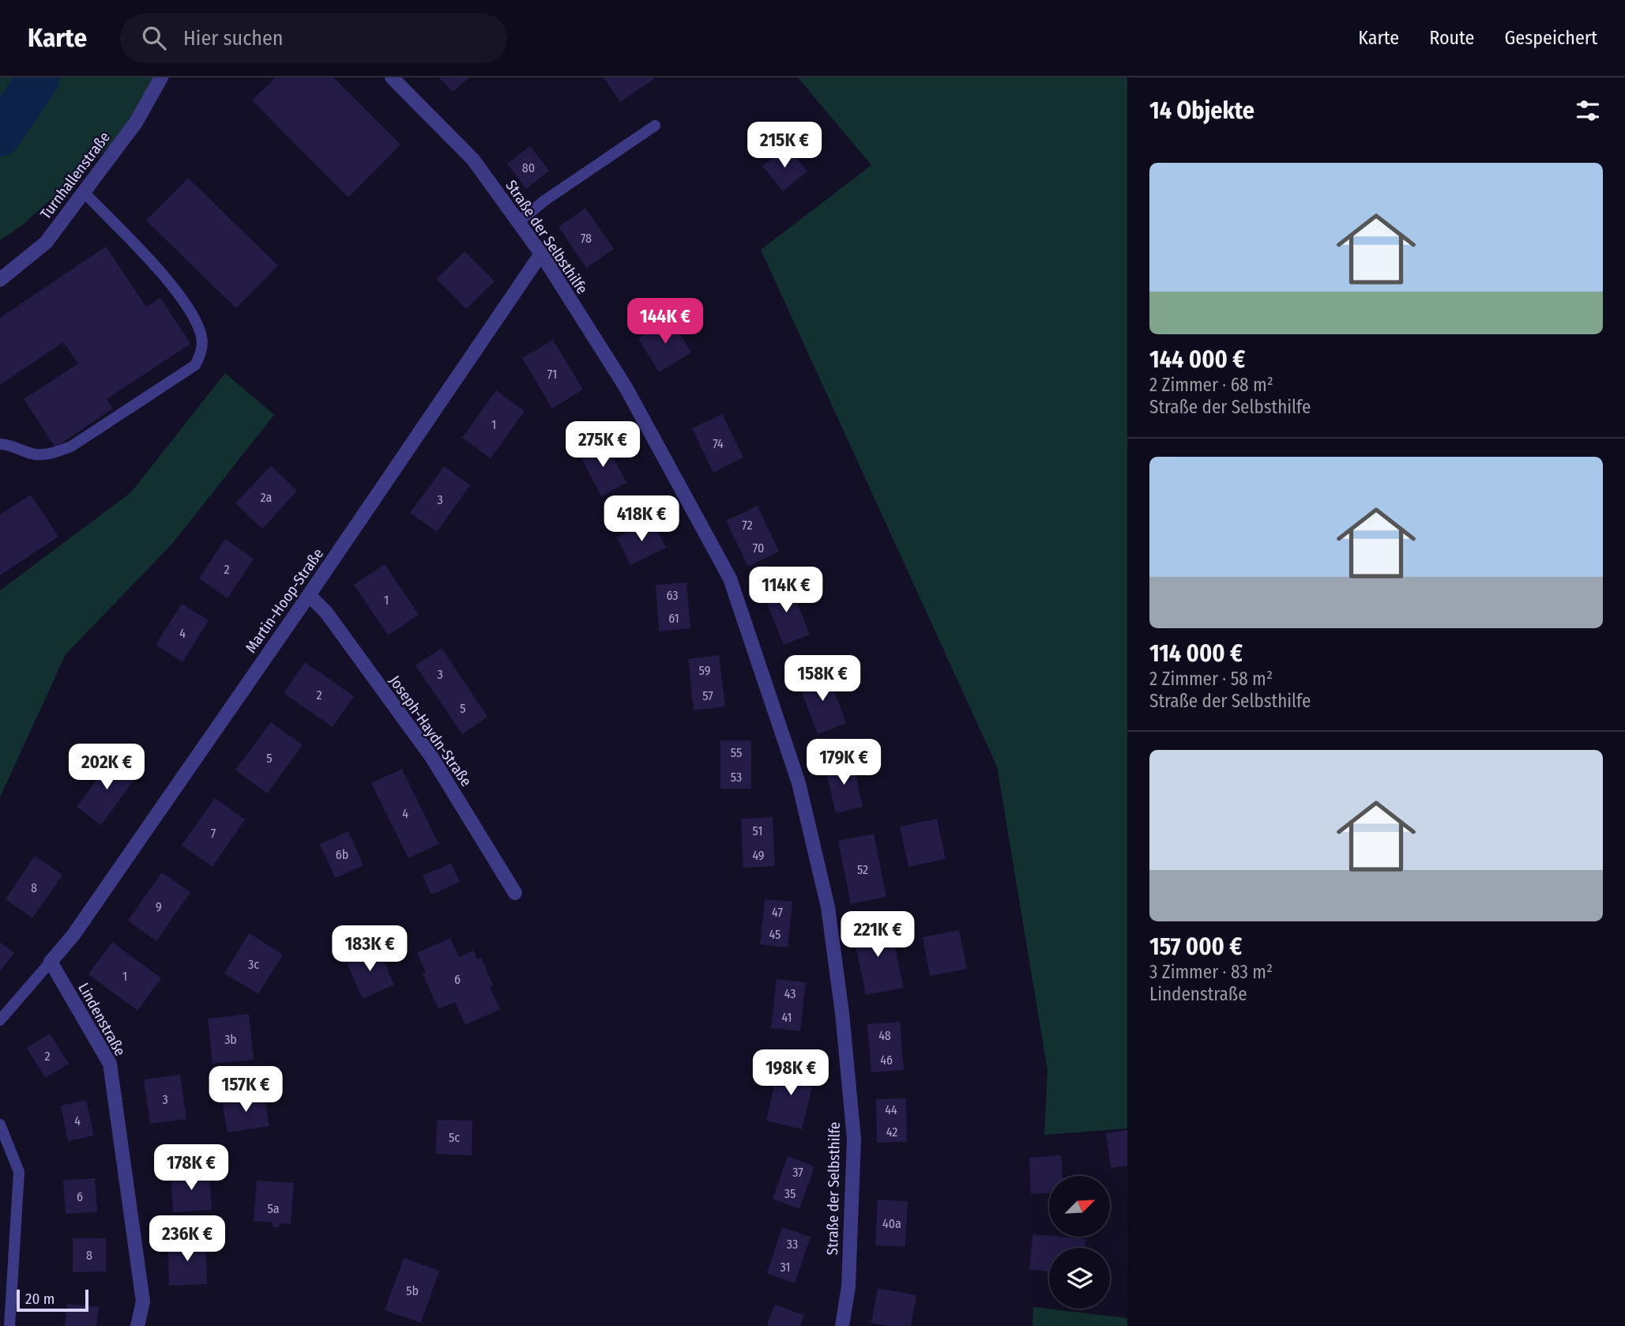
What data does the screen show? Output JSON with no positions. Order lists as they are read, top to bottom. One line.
{"streets":{"street":["Turnhallenstraße","Straße der Selbsthilfe","Martin-Hoop-Straße","Joseph-Haydn-Straße","Lindenstraße"]},"crossings":[["Straße der Selbsthilfe","Martin-Hoop-Straße"],["Martin-Hoop-Straße","Joseph-Haydn-Straße"],["Martin-Hoop-Straße","Lindenstraße"]],"house_numbers":["80","78","71","1","74","2a","3","72","70","2","63","1","61","4","59","3","2","57","5","55","5","53","4","51","7","6b","49","52","8","9","47","45","3c","1","6","43","41","48","3b","2","46","3","44","4","42","5c","37","35","6","5a","40a","33","8","31","5b"],"scale_bar":"20 m","north":"top right","page":{"header":"Karte","search":"Hier suchen","nav":["Karte","Route","Gespeichert"],"heading":"14 Objekte","price":["215K €","144K €","275K €","418K €","114K €","158K €","179K €","202K €","221K €","183K €","198K €","157K €","178K €","236K €"],"list":[{"name":"144 000 €","note":"2 Zimmer · 68 m² · Straße der Selbsthilfe"},{"name":"114 000 €","note":"2 Zimmer · 58 m² · Straße der Selbsthilfe"},{"name":"157 000 €","note":"3 Zimmer · 83 m² · Lindenstraße"}],"scale":"20 m"}}
